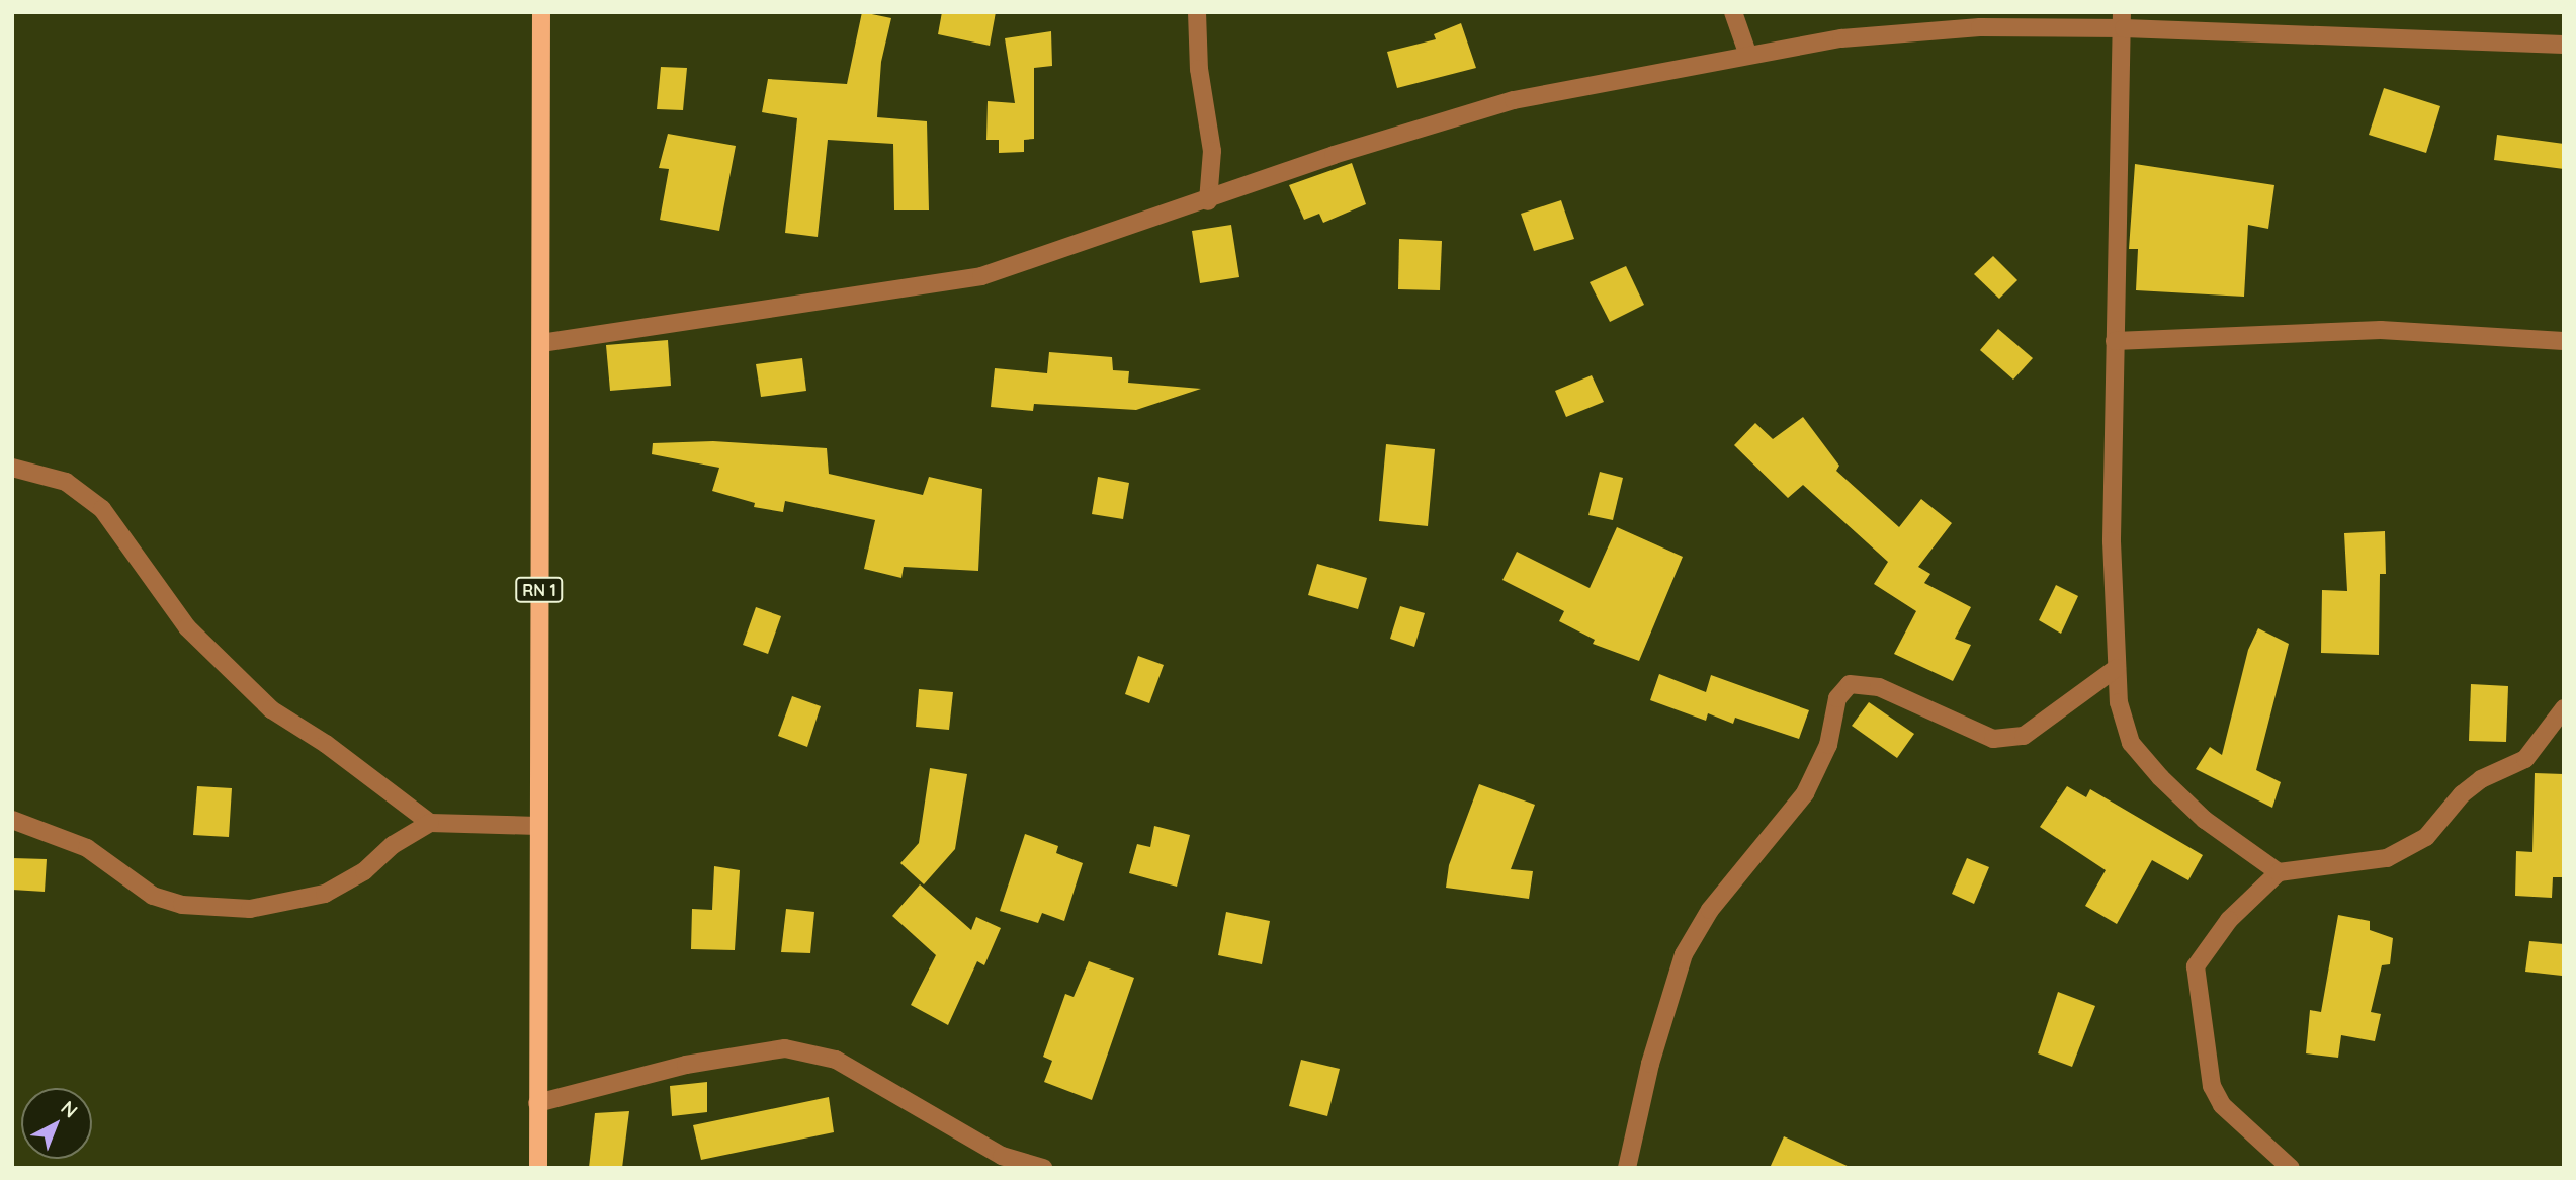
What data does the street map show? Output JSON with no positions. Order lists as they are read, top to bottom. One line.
{"streets":{"main road":["RN 1"]},"north":"top right"}
